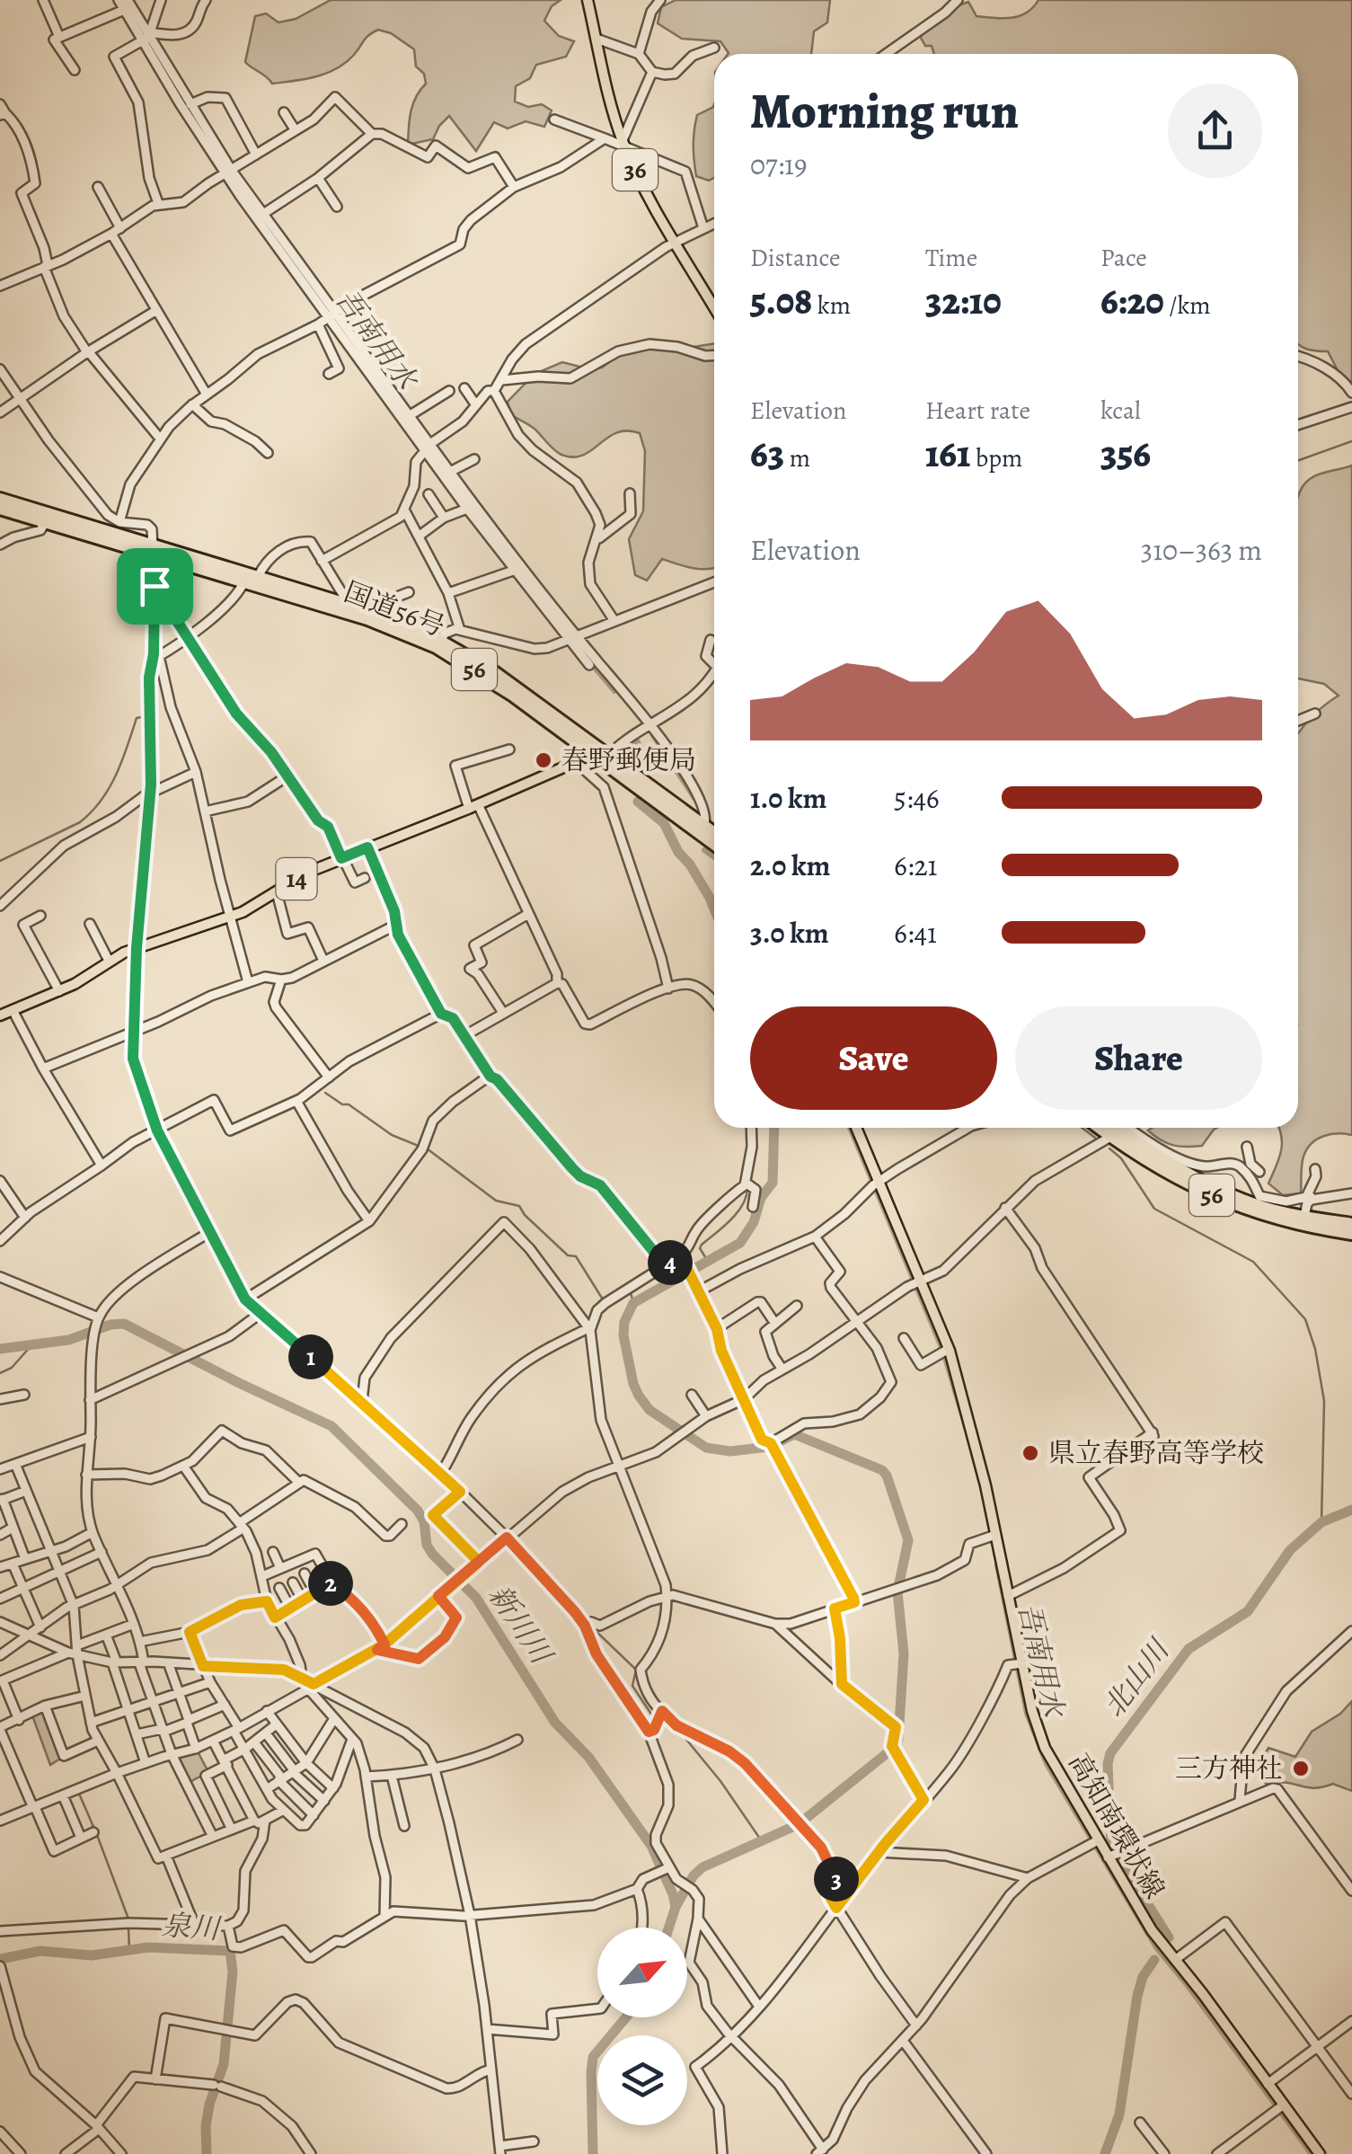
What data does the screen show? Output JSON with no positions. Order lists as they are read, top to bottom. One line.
{"streets":{"highway":["国道56号","56"],"main road":["36","14","高知南環状線"]},"crossings":[["国道56号","14"]],"water":["吾南用水","新川川","北山川","泉川"],"places":["春野郵便局","県立春野高等学校","三方神社"],"north":"top right","page":{"heading":["Morning run","07:19"],"stats":[["Distance","5.08 km"],["Time","32:10"],["Pace","6:20 /km"],["Elevation","63 m"],["Heart rate","161 bpm"],["kcal","356"]],"chart":["Elevation","310–363 m"],"list":[{"name":"1.0 km","note":"5:46"},{"name":"2.0 km","note":"6:21"},{"name":"3.0 km","note":"6:41"}],"buttons":["Save","Share"],"pins":["4","1","2","3"]}}
